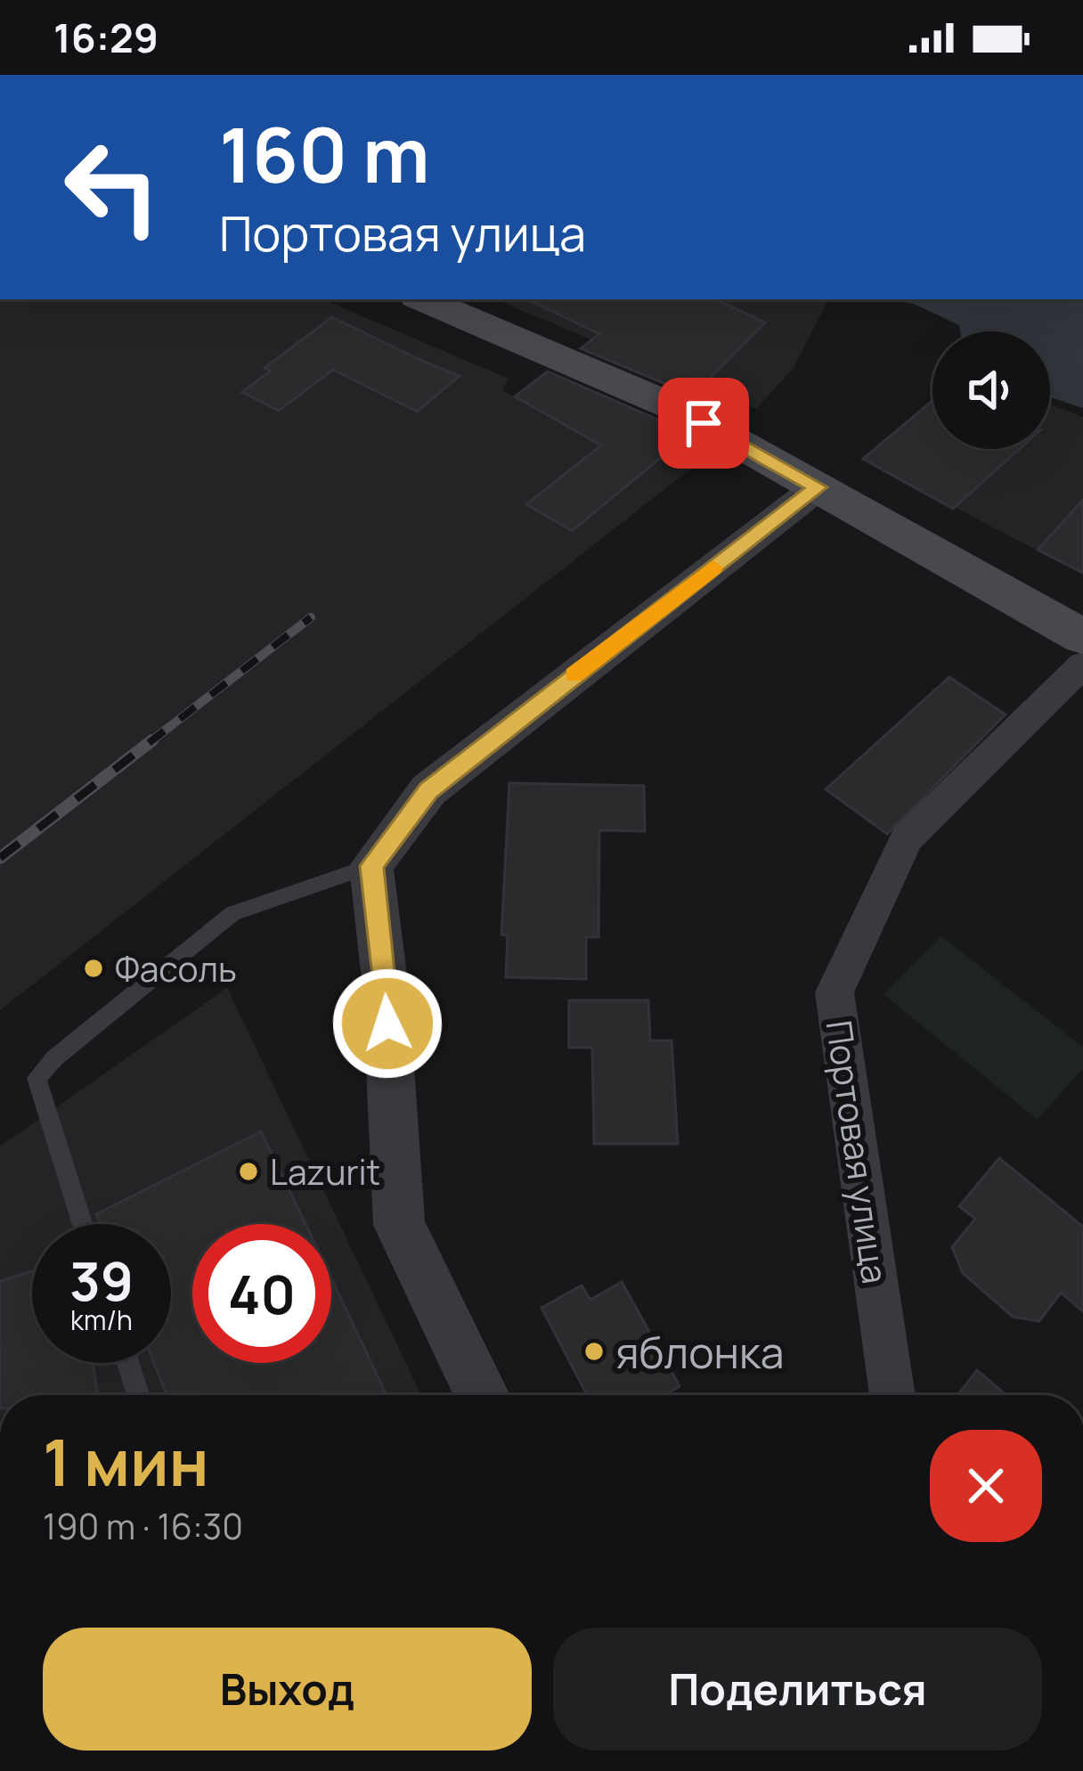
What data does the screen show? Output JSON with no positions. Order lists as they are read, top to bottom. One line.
{"streets":{"street":["Портовая улица"]},"places":["Фасоль","Lazurit","яблонка"],"page":{"status":"16:29","turn":["160 m","Портовая улица"],"speed":"39 km/h","limit":"40","heading":["1 мин","190 m · 16:30"],"buttons":["Выход","Поделиться"]}}
